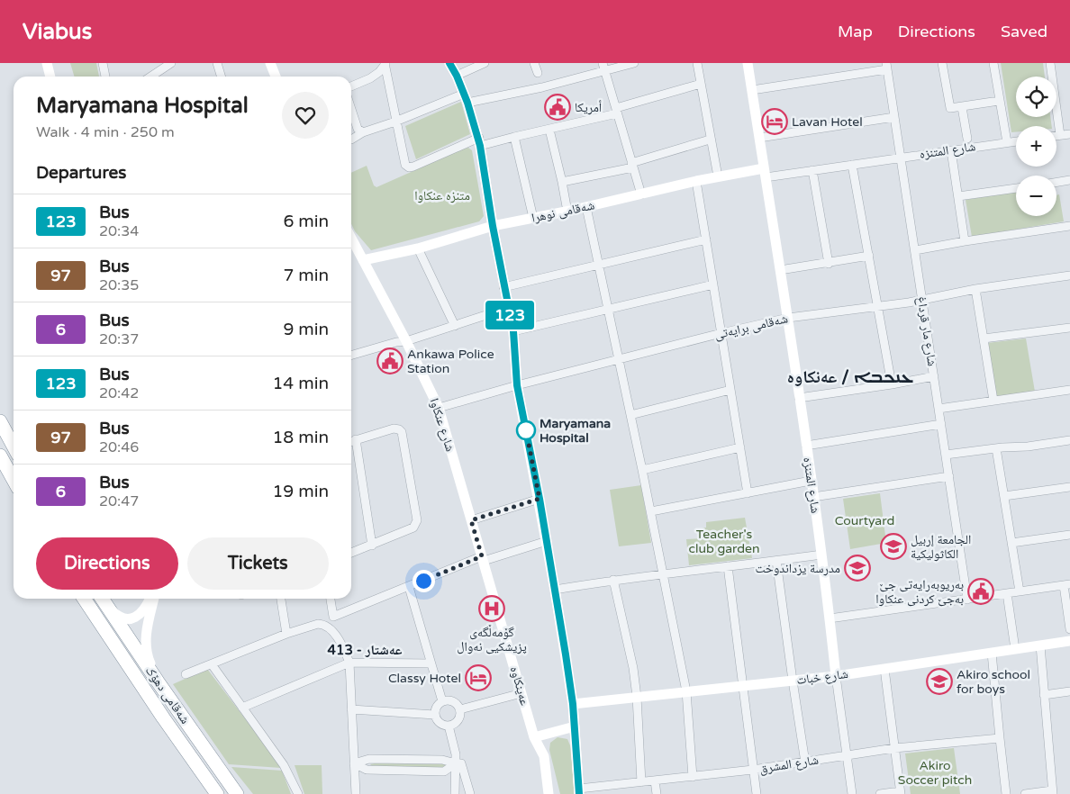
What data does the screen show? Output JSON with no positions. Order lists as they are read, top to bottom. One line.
{"streets":{"highway":["شەقامی دهۆک"],"street":["شارع المتنزه","شەقامی نوهرا","شەقامی برایەتی","شارع مار قرداغ","شارع عنكاوا","شارع خبات","عەینکاوە","شارع المشرق"]},"crossings":[["شارع المتنزه","شەقامی نوهرا"],["شارع المتنزه","شەقامی برایەتی"],["شارع المتنزه","شارع مار قرداغ"],["شارع المتنزه","شارع خبات"],["شارع المتنزه","شارع المشرق"],["شەقامی نوهرا","شارع عنكاوا"],["شەقامی برایەتی","شارع مار قرداغ"],["شەقامی برایەتی","شارع عنكاوا"],["شارع عنكاوا","عەینکاوە"]],"districts":["ܥܢܟܒܐ / عەنکاوە","عه‌شتار - 413"],"parks":["متنزه عنكاوا","Courtyard","Teacher's club garden","Akiro Soccer pitch"],"places":{"public building":["أمريكا","Ankawa Police Station","بەریوبەرایەتی جێ بەجێ کردنی عنکاوا"],"hotel":["Lavan Hotel","Classy Hotel"],"other":["Maryamana Hospital"],"school or university":["الجامعة إربيل الكاثوليكية","مدرسة يزداندوخت","Akiro school for boys"],"hospital":["گۆمەڵگەی پزیشکیی نەوال"]},"lines":["bus line 123"],"page":{"header":"Viabus","nav":["Map","Directions","Saved"],"on_map":"123","map_buttons":["+","−"],"heading":[["Maryamana Hospital","Walk · 4 min · 250 m"],"Departures"],"list":[{"mark":"123","name":"Bus","note":"20:34","value":"6 min"},{"mark":"97","name":"Bus","note":"20:35","value":"7 min"},{"mark":"6","name":"Bus","note":"20:37","value":"9 min"},{"mark":"123","name":"Bus","note":"20:42","value":"14 min"},{"mark":"97","name":"Bus","note":"20:46","value":"18 min"},{"mark":"6","name":"Bus","note":"20:47","value":"19 min"}],"buttons":["Directions","Tickets"]}}
